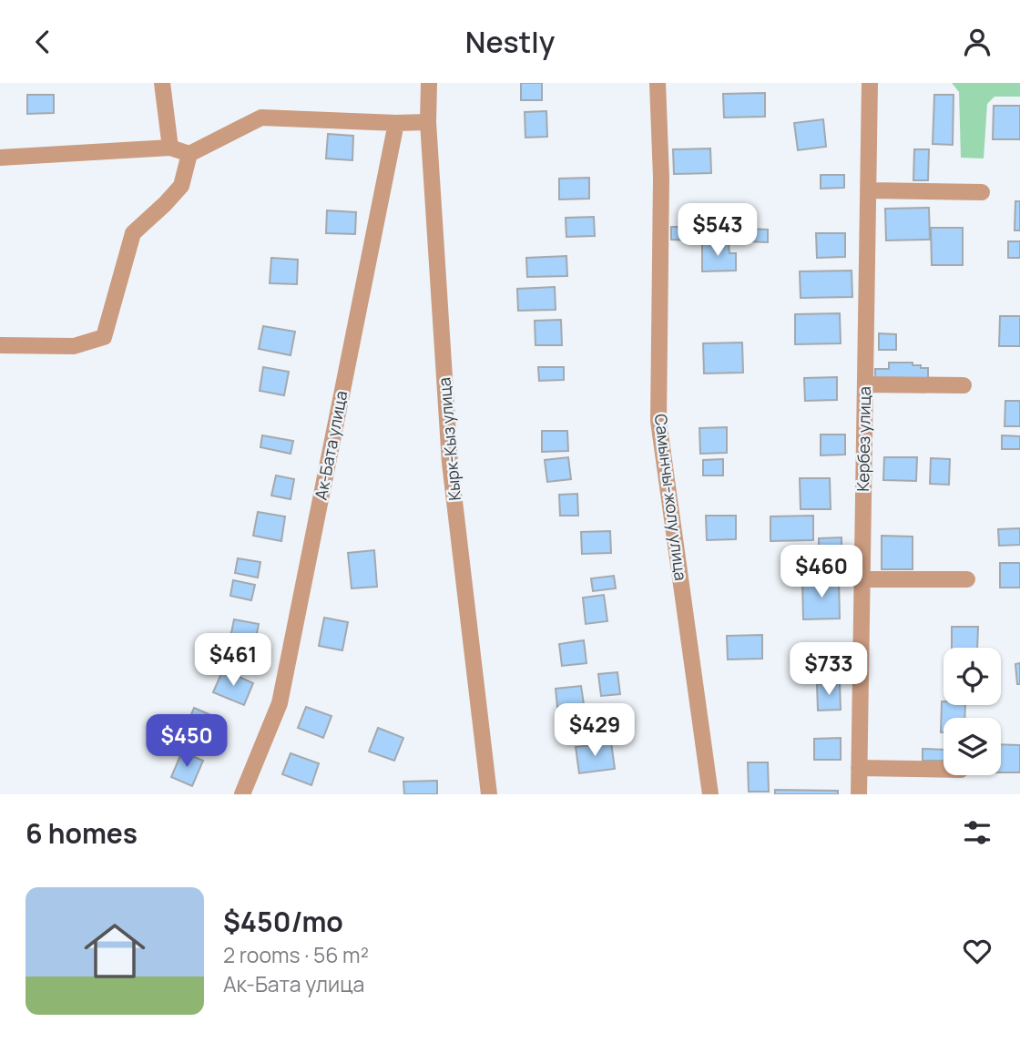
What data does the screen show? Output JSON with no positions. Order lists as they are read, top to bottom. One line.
{"streets":{"street":["Кырк-Кыз улица","Кербез улица","Ак-Бата улица","Самынчы-жолу улица"]},"page":{"header":"Nestly","price":["$543","$460","$461","$733","$429","$450"],"heading":"6 homes","list":[{"name":"$450/mo","note":"2 rooms · 56 m² · Ак-Бата улица"}]}}
